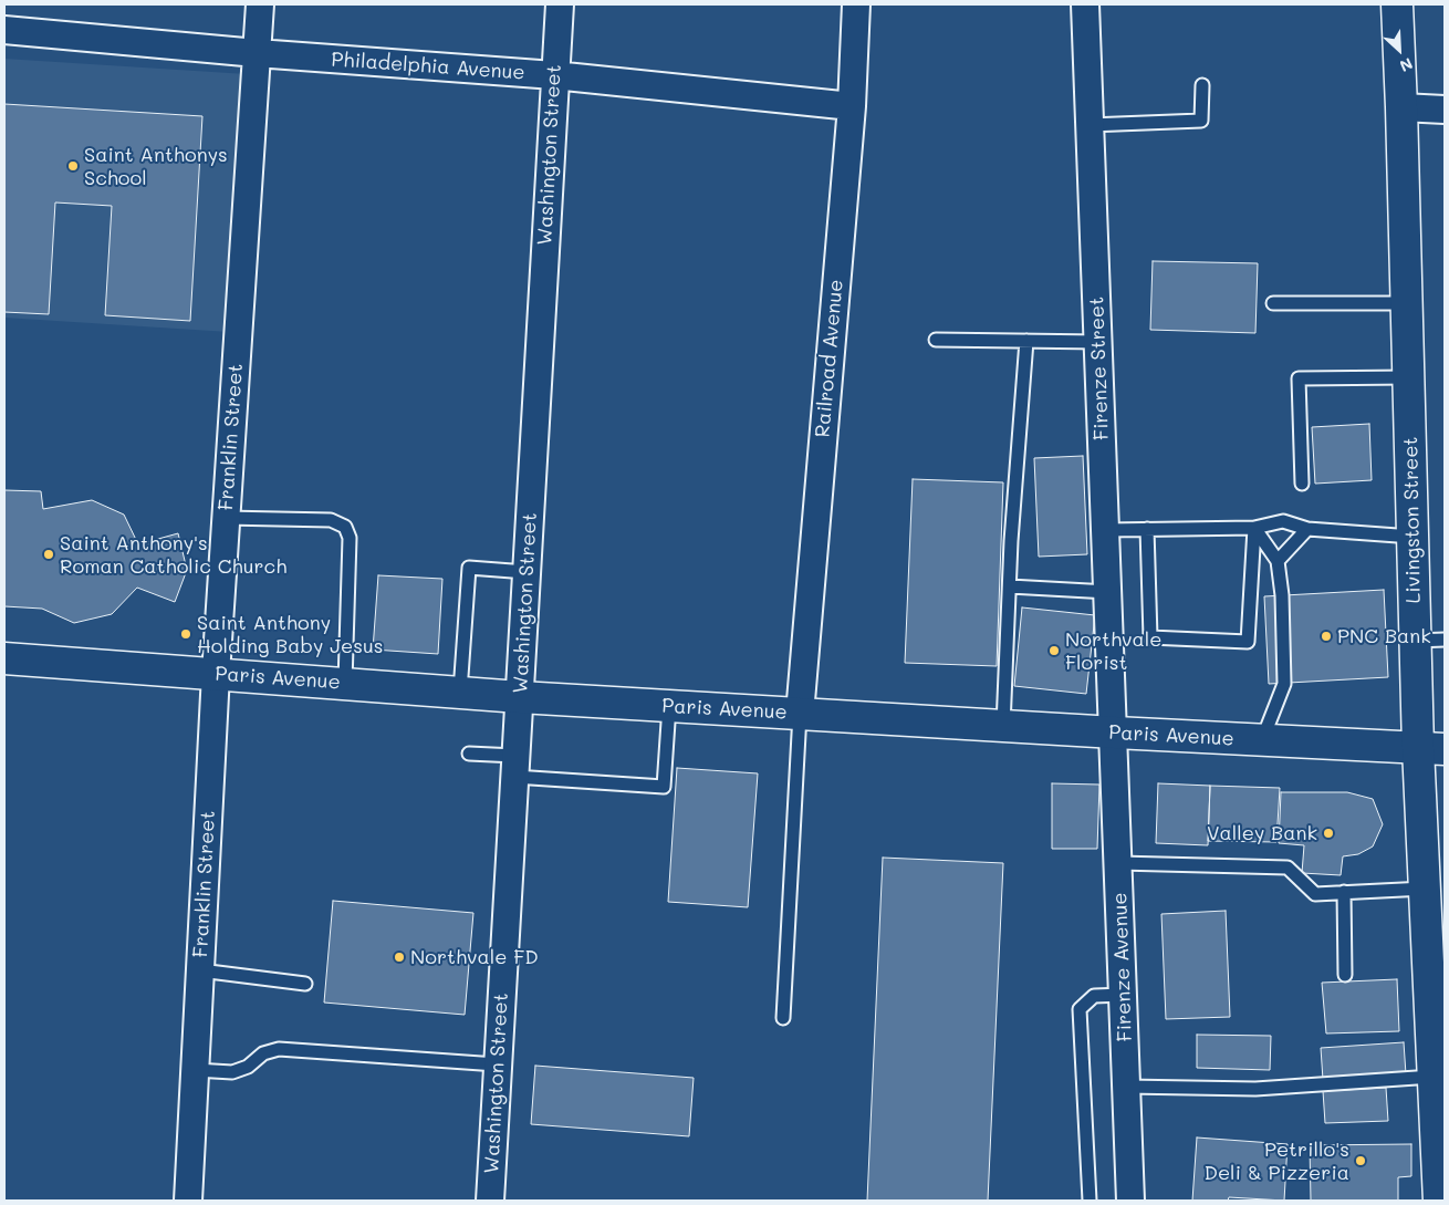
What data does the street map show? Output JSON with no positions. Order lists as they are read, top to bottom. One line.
{"streets":{"street":["Philadelphia Avenue","Washington Street","Railroad Avenue","Firenze Street","Franklin Street","Livingston Street","Paris Avenue","Firenze Avenue"]},"crossings":[["Philadelphia Avenue","Washington Street"],["Philadelphia Avenue","Railroad Avenue"],["Philadelphia Avenue","Franklin Street"],["Washington Street","Paris Avenue"],["Railroad Avenue","Paris Avenue"],["Firenze Street","Paris Avenue"],["Firenze Street","Firenze Avenue"],["Franklin Street","Paris Avenue"],["Livingston Street","Paris Avenue"],["Paris Avenue","Firenze Avenue"]],"places":["Saint Anthonys School","Saint Anthony's Roman Catholic Church","Saint Anthony Holding Baby Jesus","PNC Bank","Northvale Florist","Valley Bank","Northvale FD","Petrillo's Deli & Pizzeria"],"north":"bottom right"}
